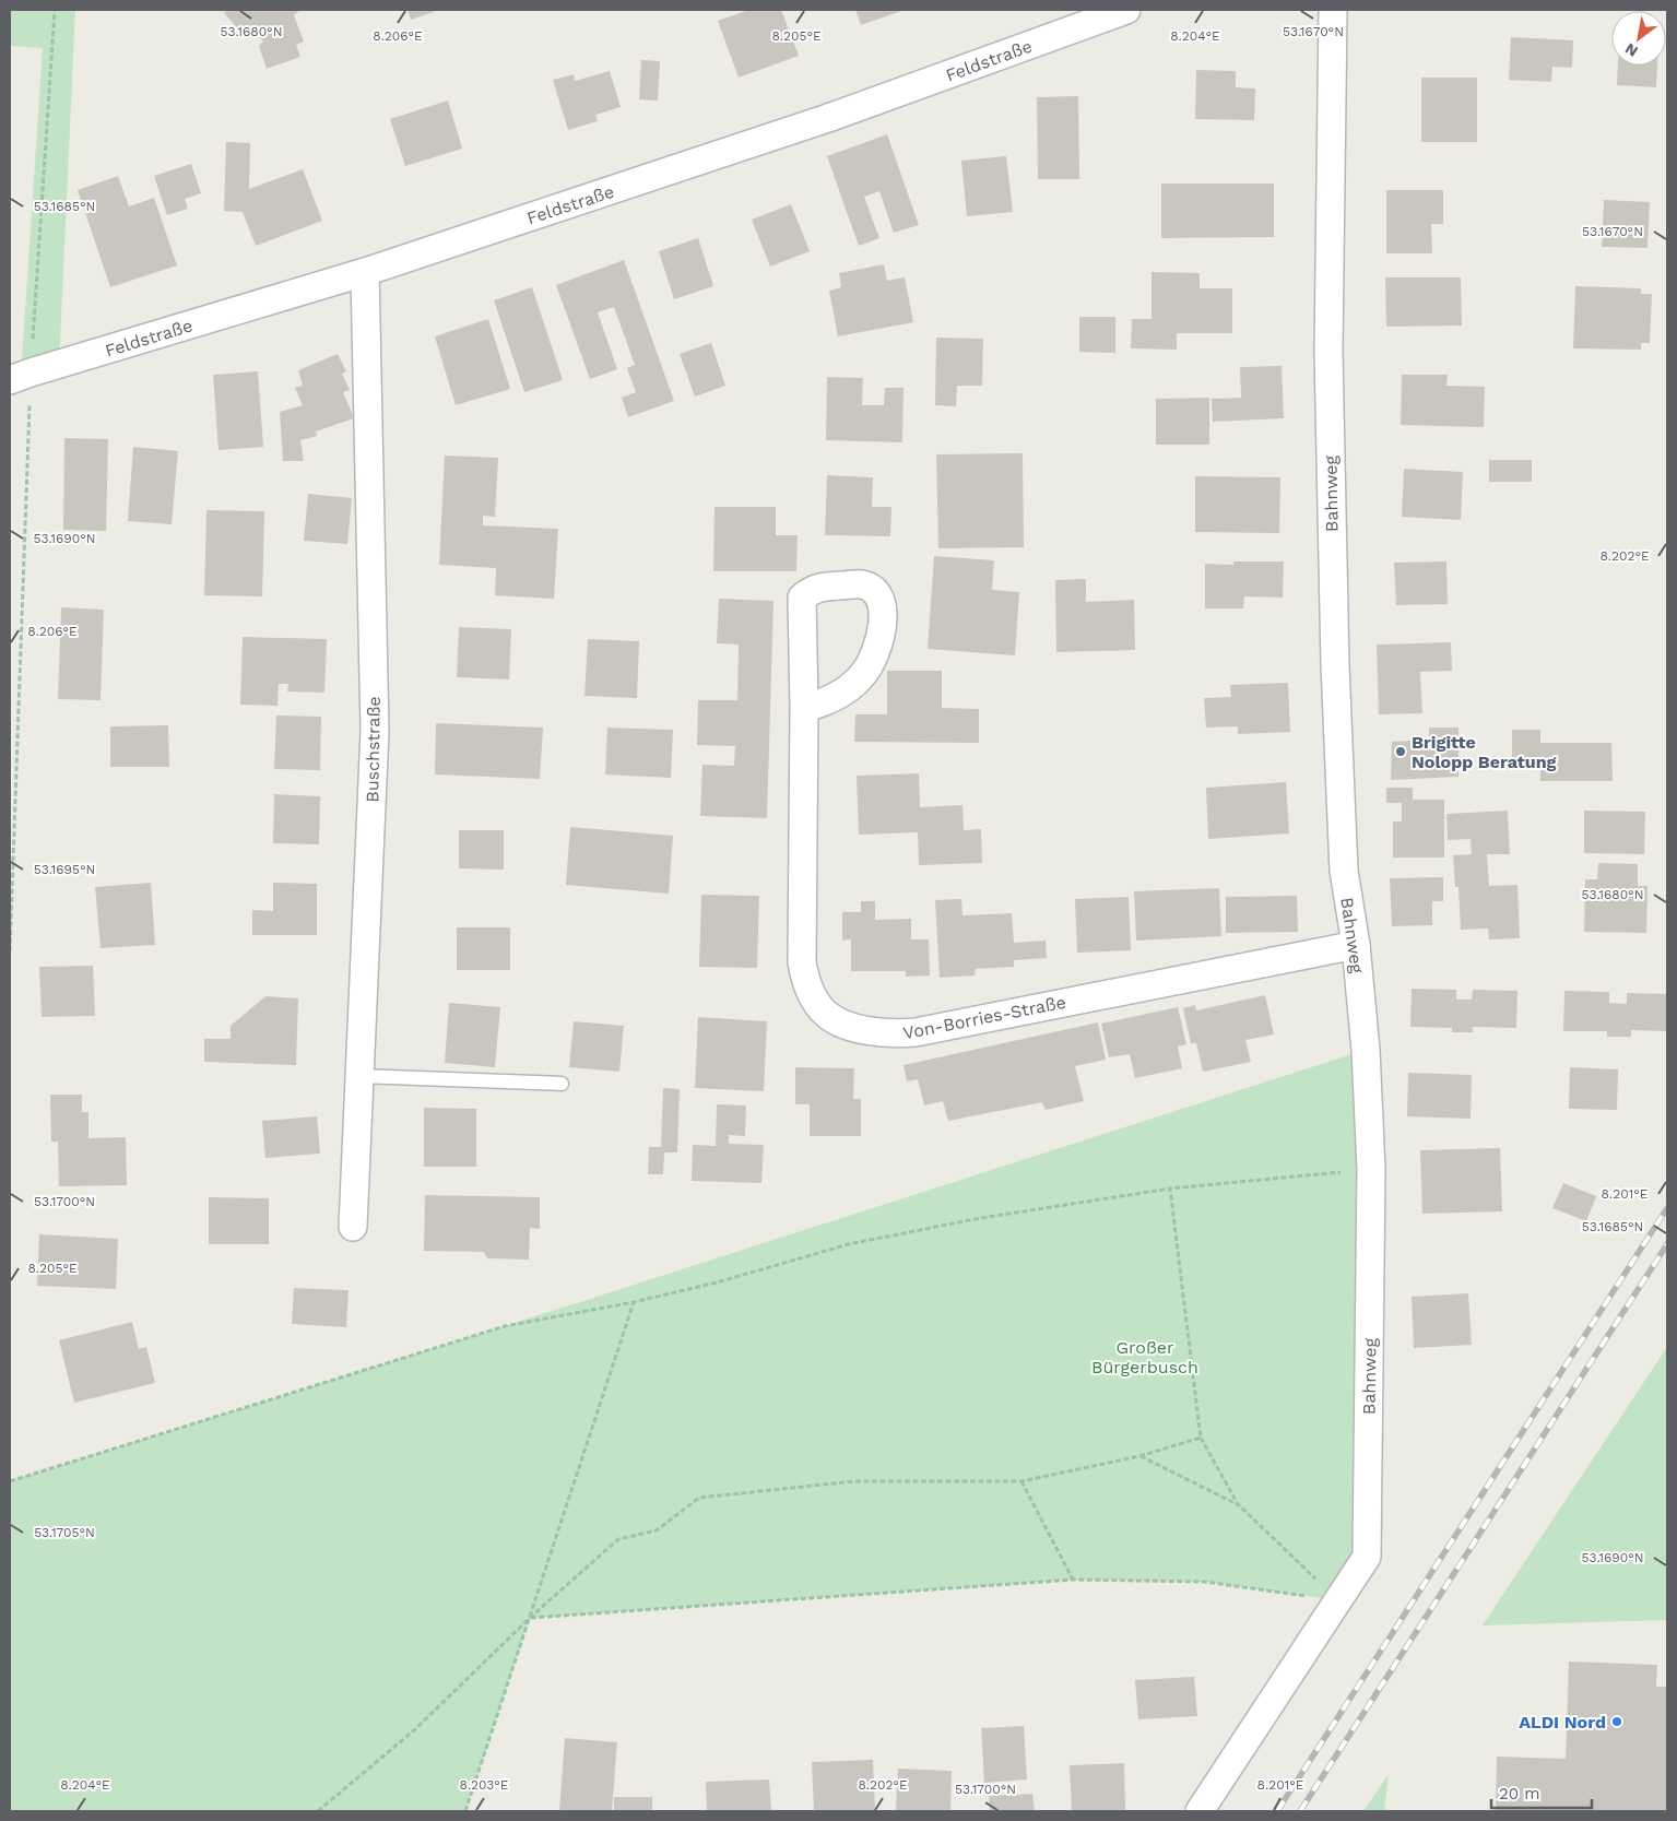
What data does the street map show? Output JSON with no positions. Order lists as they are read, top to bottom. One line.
{"streets":{"street":["Feldstraße","Bahnweg","Buschstraße","Von-Borries-Straße"]},"crossings":[["Feldstraße","Buschstraße"],["Bahnweg","Von-Borries-Straße"]],"parks":["Großer Bürgerbusch"],"places":["Brigitte Nolopp Beratung","ALDI Nord"],"scale_bar":"20 m","north":"bottom left","coordinates":["53.1670°N","53.1680°N","8.206°E","8.205°E","8.204°E","53.1685°N","53.1690°N","8.202°E","53.1695°N","8.201°E","53.1700°N","53.1705°N","8.203°E"]}
